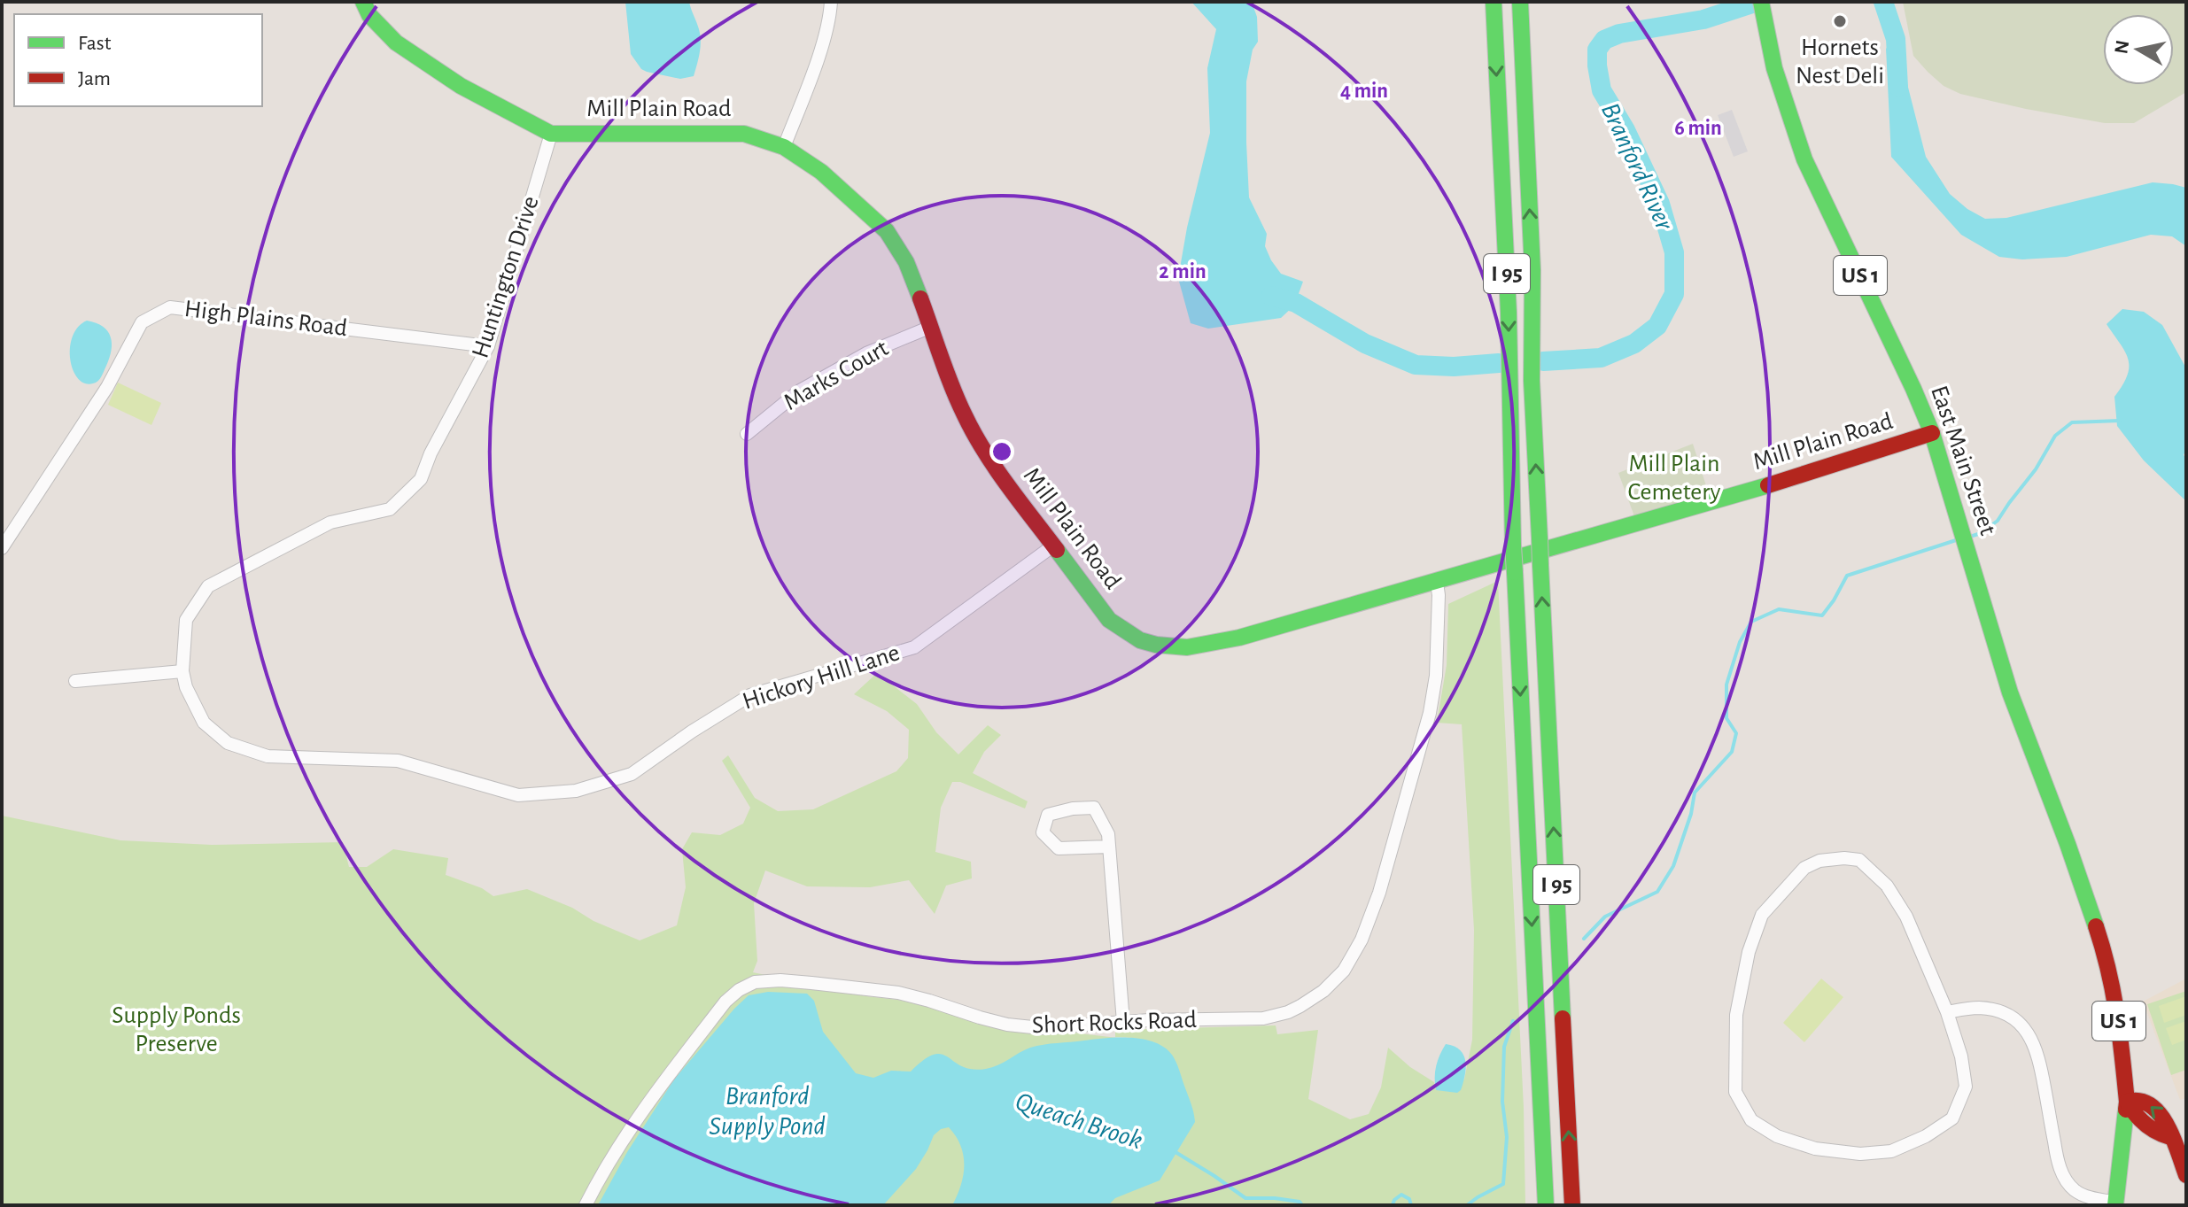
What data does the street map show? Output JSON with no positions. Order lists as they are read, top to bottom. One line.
{"streets":{"main road":["Mill Plain Road","I 95","US 1","East Main Street"],"street":["Huntington Drive","High Plains Road","Marks Court","Hickory Hill Lane","Short Rocks Road"]},"crossings":[["Mill Plain Road","Huntington Drive"],["Mill Plain Road","Marks Court"],["Mill Plain Road","East Main Street"],["Mill Plain Road","Hickory Hill Lane"],["Mill Plain Road","Short Rocks Road"],["US 1","East Main Street"],["Huntington Drive","High Plains Road"],["Huntington Drive","Hickory Hill Lane"]],"water":["Branford River","Branford Supply Pond","Queach Brook"],"parks":["Mill Plain Cemetery","Supply Ponds Preserve"],"places":["Hornets Nest Deli"],"legend":["Fast","Jam"],"north":"left","rings":["4 min","6 min","2 min"]}
